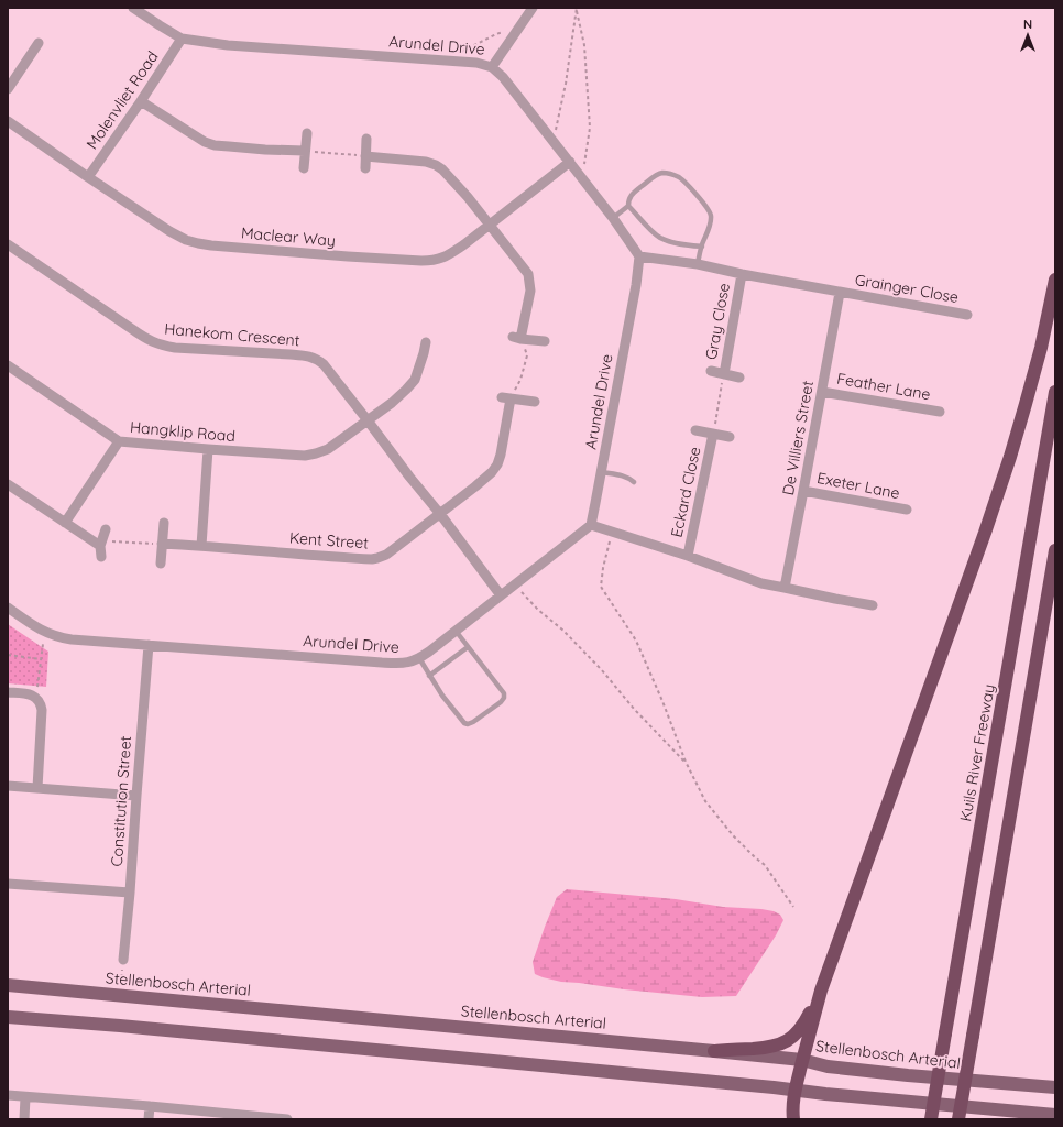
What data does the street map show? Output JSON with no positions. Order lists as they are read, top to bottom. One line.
{"streets":{"highway":["Kuils River Freeway"],"main road":["Stellenbosch Arterial"],"street":["Arundel Drive","Molenvliet Road","Maclear Way","Grainger Close","Gray Close","Hanekom Crescent","Feather Lane","Hangklip Road","De Villiers Street","Exeter Lane","Eckard Close","Kent Street","Constitution Street"]},"crossings":[["Arundel Drive","Molenvliet Road"],["Arundel Drive","Maclear Way"],["Arundel Drive","Hanekom Crescent"],["Arundel Drive","Constitution Street"],["Molenvliet Road","Maclear Way"],["Grainger Close","De Villiers Street"],["Hanekom Crescent","Hangklip Road"],["Hanekom Crescent","Kent Street"],["Feather Lane","De Villiers Street"],["De Villiers Street","Exeter Lane"]],"north":"top"}
